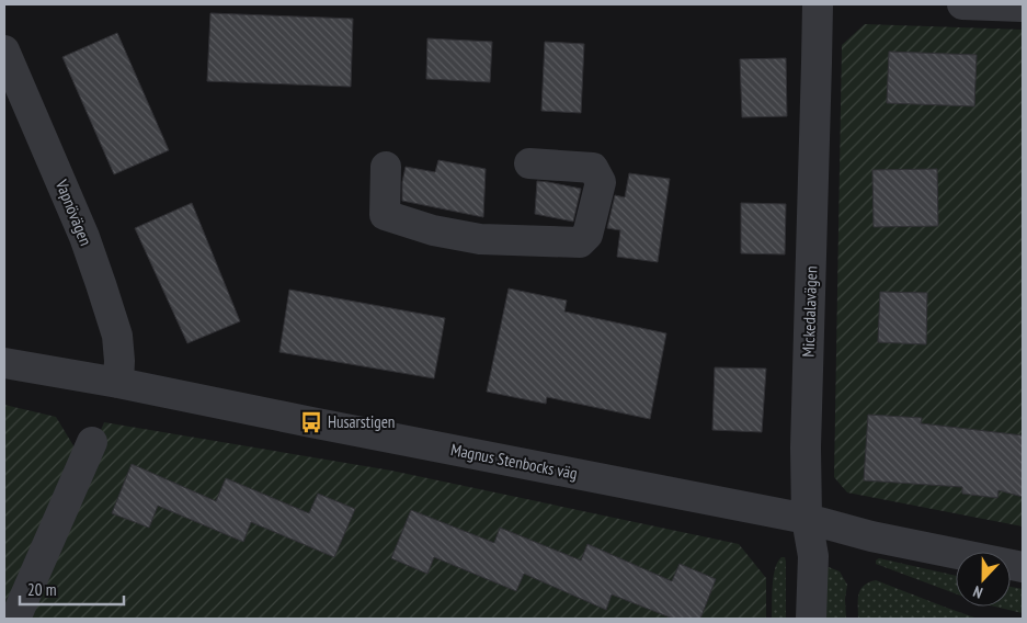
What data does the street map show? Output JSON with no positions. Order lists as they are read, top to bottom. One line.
{"streets":{"street":["Vapnövägen","Mickedalavägen","Magnus Stenbocks väg"]},"crossings":[["Vapnövägen","Magnus Stenbocks väg"],["Mickedalavägen","Magnus Stenbocks väg"]],"places":{"bus stop":["Husarstigen"]},"scale_bar":"20 m","north":"bottom"}
